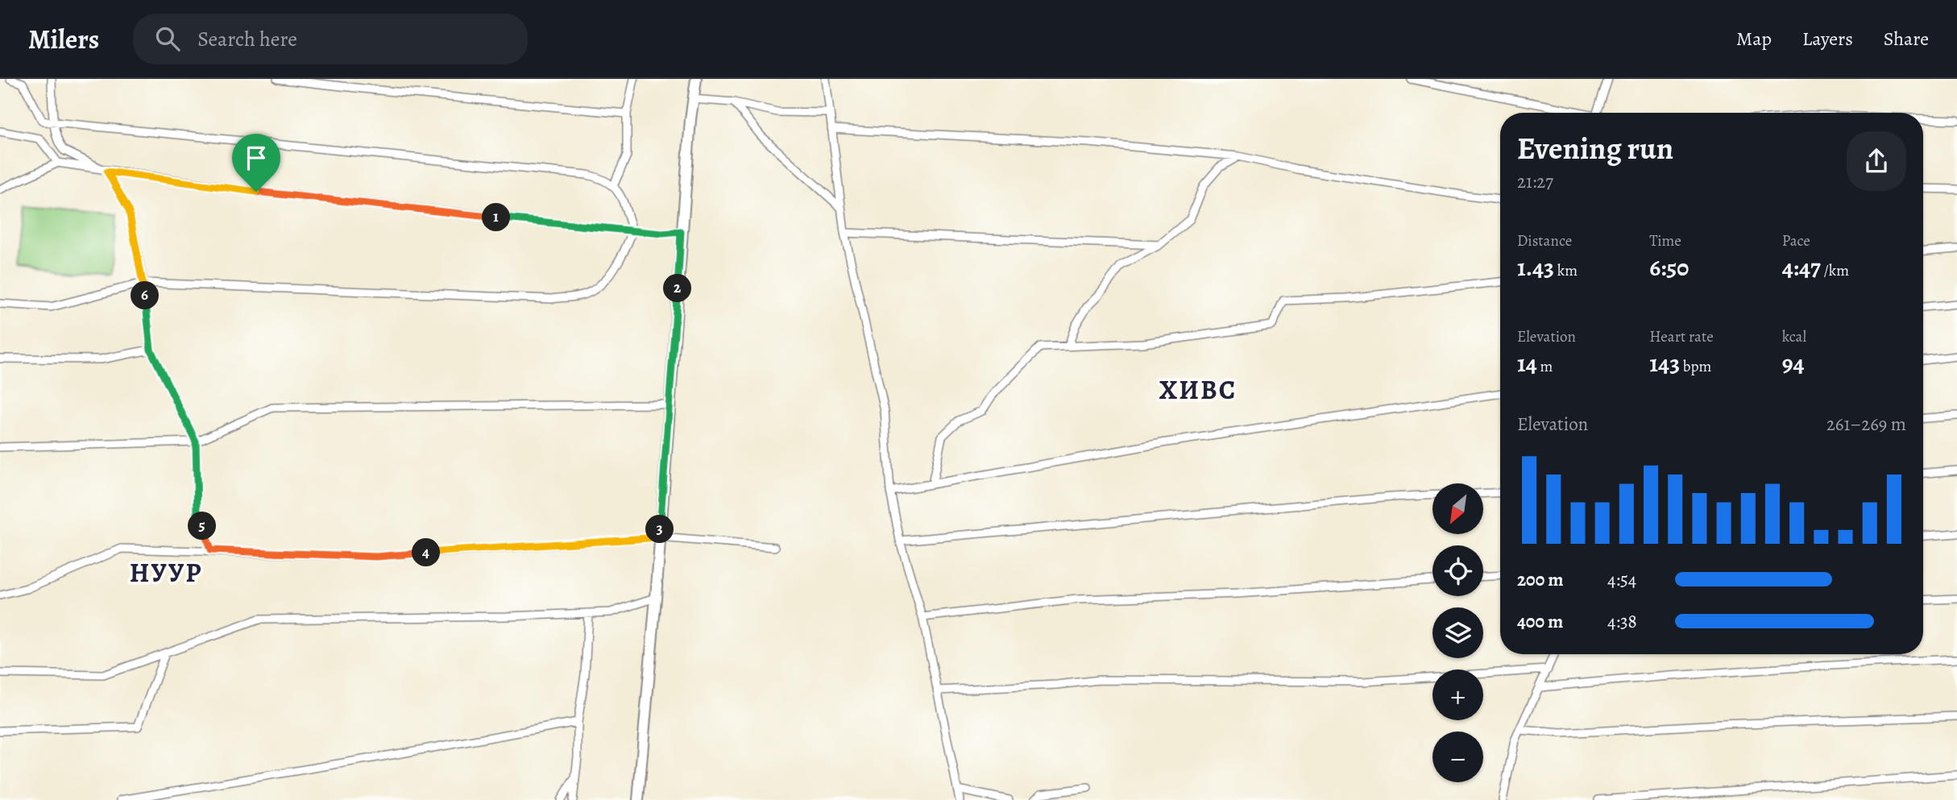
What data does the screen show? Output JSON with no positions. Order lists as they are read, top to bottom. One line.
{"districts":["ХИВС","НУУР"],"north":"bottom left","page":{"header":"Milers","search":"Search here","nav":["Map","Layers","Share"],"heading":["Evening run","21:27"],"pins":["1","2","6","5","3","4"],"stats":[["Distance","1.43 km"],["Time","6:50"],["Pace","4:47 /km"],["Elevation","14 m"],["Heart rate","143 bpm"],["kcal","94"]],"chart":["Elevation","261–269 m"],"map_buttons":["+","−"],"list":[{"name":"200 m","note":"4:54"},{"name":"400 m","note":"4:38"}]}}
